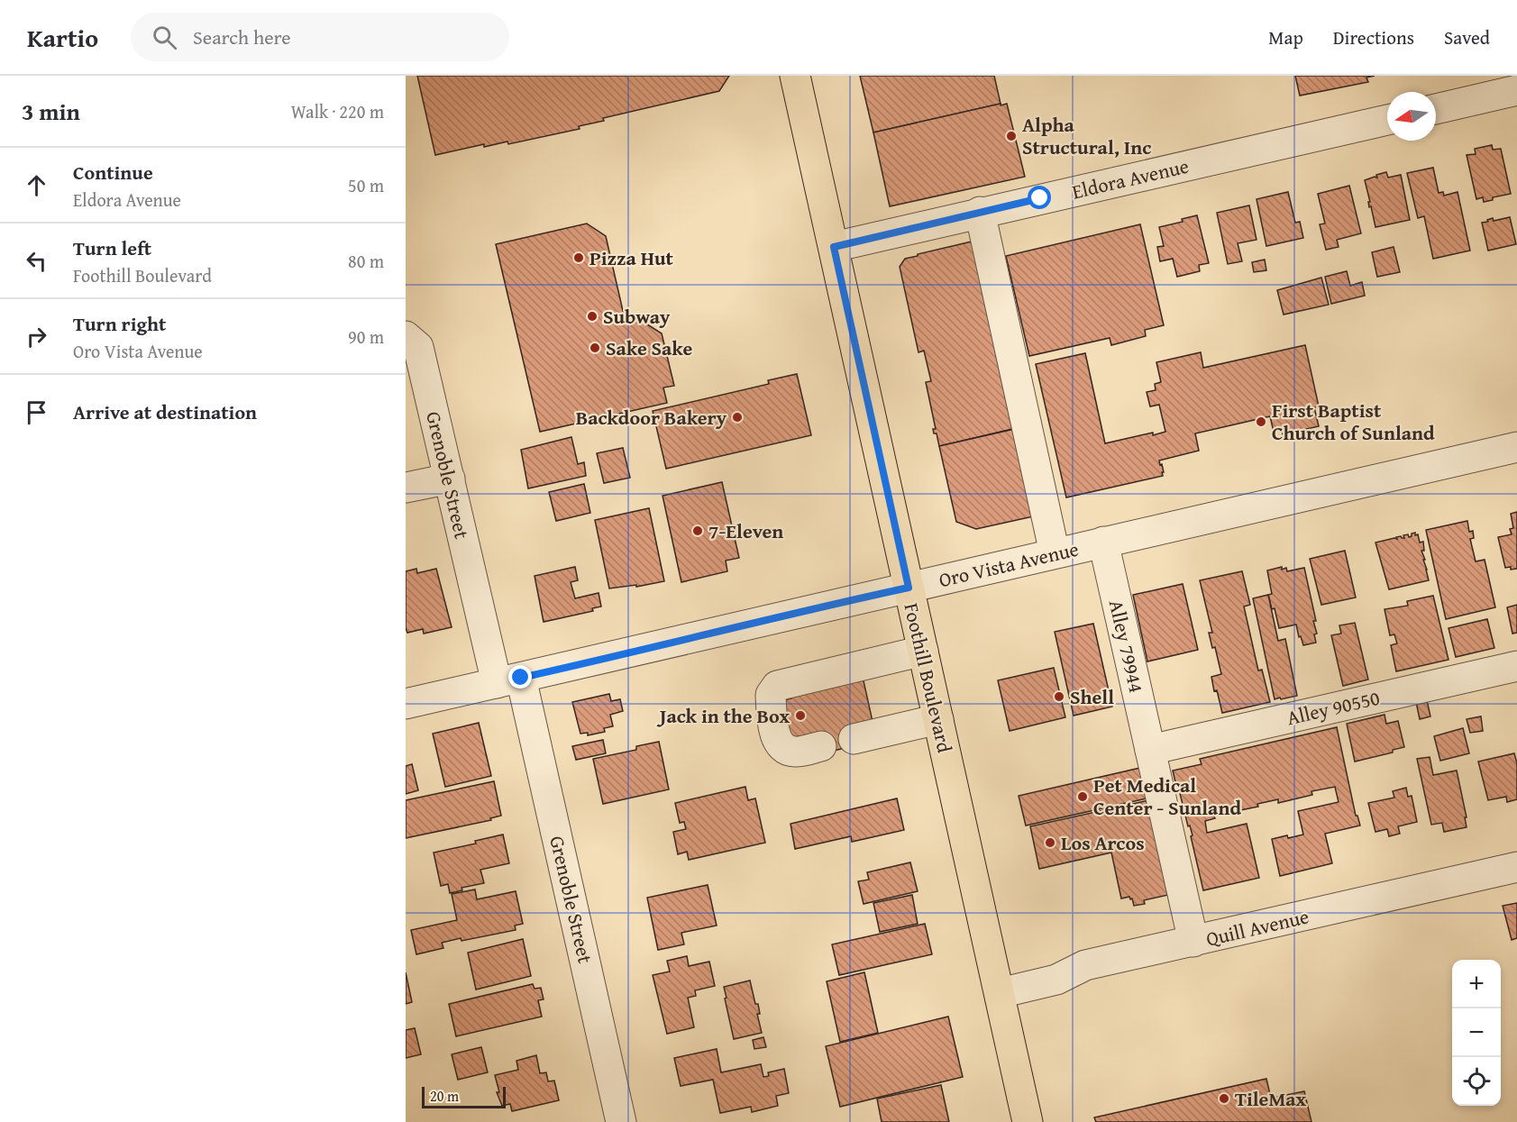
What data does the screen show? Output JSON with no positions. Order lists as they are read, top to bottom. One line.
{"streets":{"main road":["Foothill Boulevard"],"street":["Eldora Avenue","Grenoble Street","Oro Vista Avenue","Alley 79944","Alley 90550","Quill Avenue"]},"crossings":[["Eldora Avenue","Foothill Boulevard"],["Grenoble Street","Oro Vista Avenue"],["Oro Vista Avenue","Alley 79944"],["Oro Vista Avenue","Foothill Boulevard"],["Alley 79944","Alley 90550"],["Alley 79944","Quill Avenue"],["Foothill Boulevard","Quill Avenue"]],"places":["Alpha Structural, Inc","Pizza Hut","Subway","Sake Sake","Backdoor Bakery","First Baptist Church of Sunland","7-Eleven","Shell","Jack in the Box","Pet Medical Center - Sunland","Los Arcos","TileMax"],"scale_bar":"20 m","north":"left","page":{"header":"Kartio","search":"Search here","nav":["Map","Directions","Saved"],"heading":["3 min","Walk · 220 m"],"list":[["Continue","Eldora Avenue","50 m"],["Turn left","Foothill Boulevard","80 m"],["Turn right","Oro Vista Avenue","90 m"],"Arrive at destination"],"map_buttons":["+","−"],"scale":"20 m"}}
